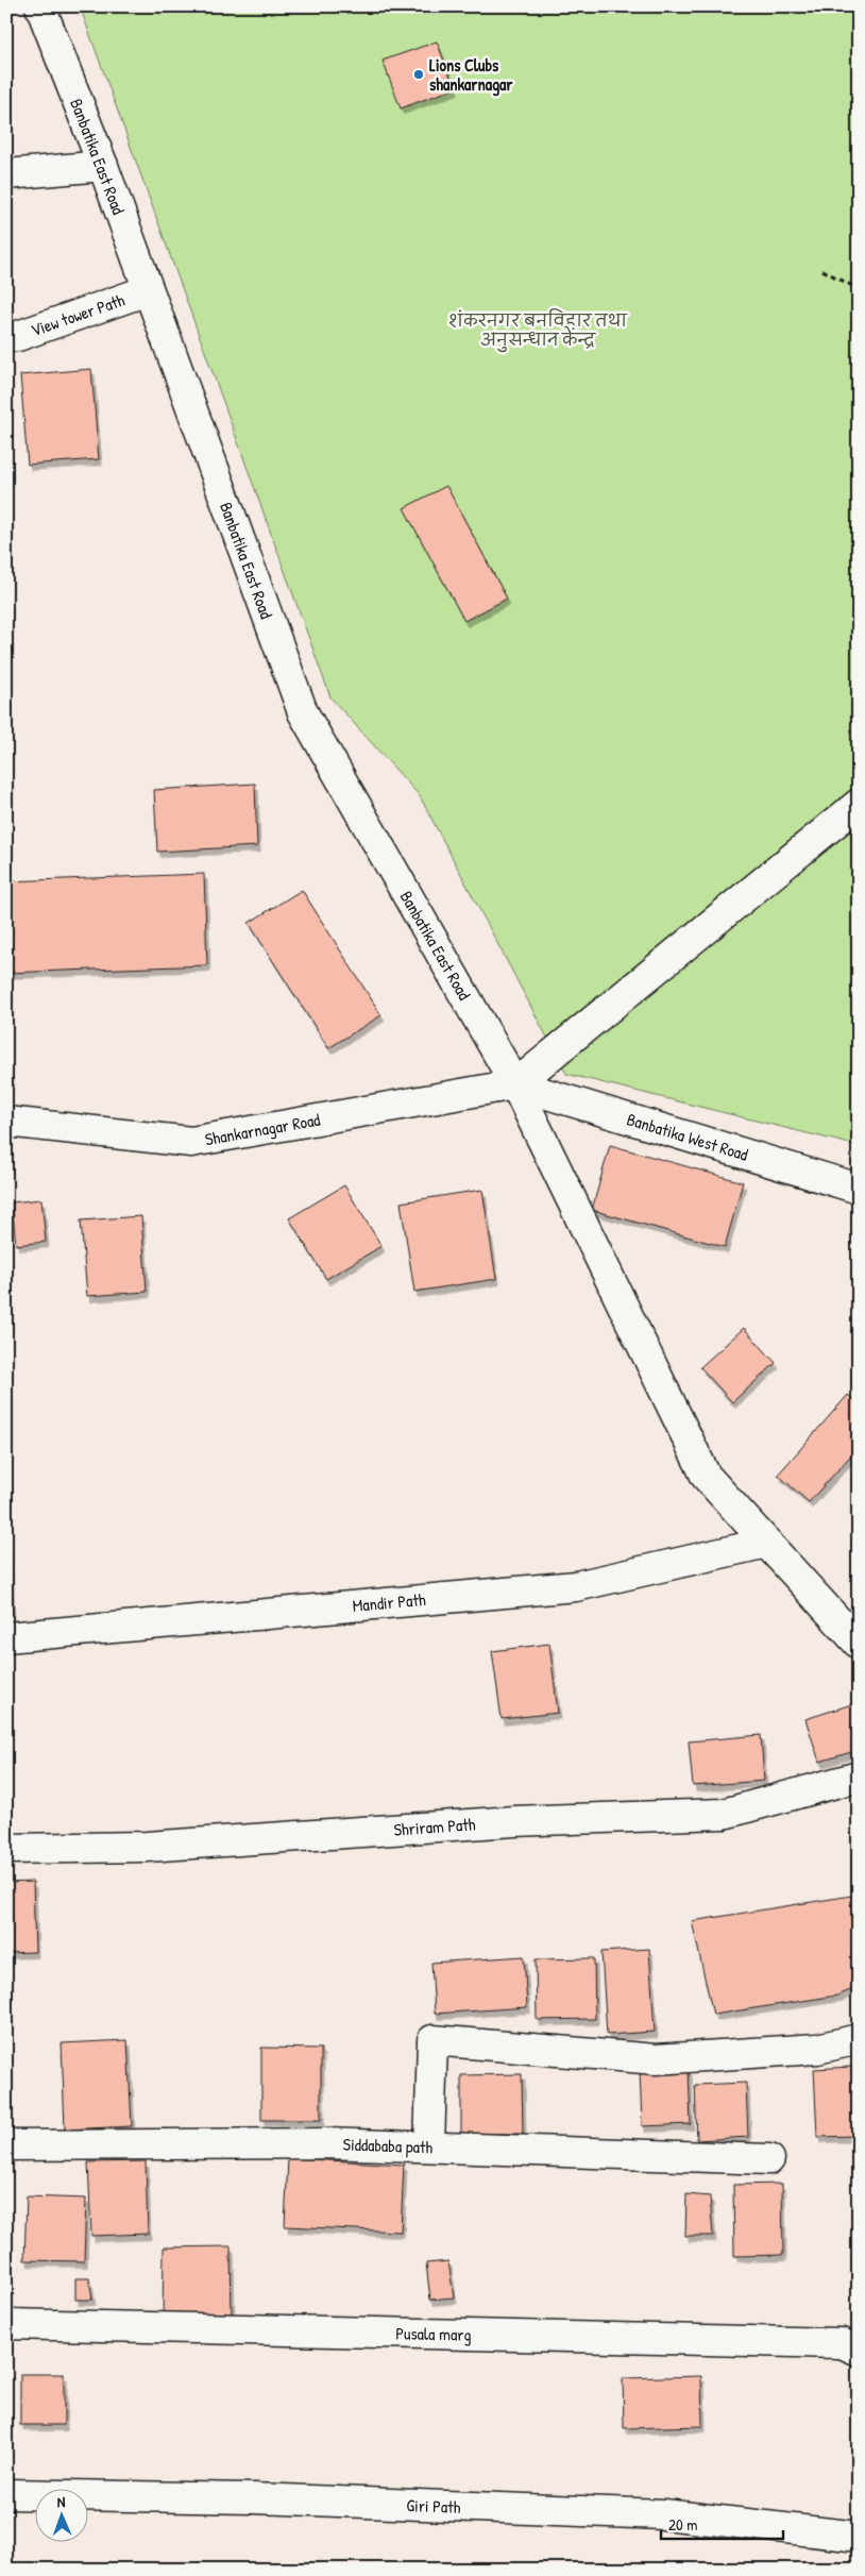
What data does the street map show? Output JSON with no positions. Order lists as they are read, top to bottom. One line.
{"streets":{"street":["Banbatika East Road","View tower Path","Shankarnagar Road","Banbatika West Road","Mandir Path","Shriram Path","Siddababa path","Pusala marg","Giri Path"]},"crossings":[["Banbatika East Road","View tower Path"],["Banbatika East Road","Shankarnagar Road"],["Banbatika East Road","Banbatika West Road"],["Banbatika East Road","Mandir Path"],["Shankarnagar Road","Banbatika West Road"]],"parks":["शंकरनगर बनविहार तथा अनुसन्धान केन्द्र"],"places":["Lions Clubs shankarnagar"],"scale_bar":"20 m","north":"top"}
